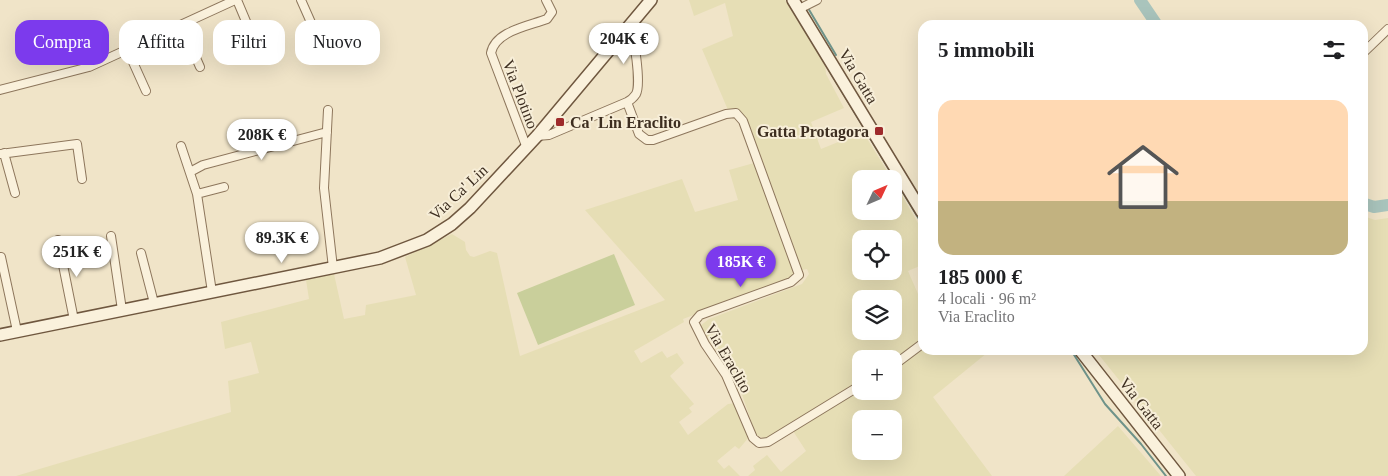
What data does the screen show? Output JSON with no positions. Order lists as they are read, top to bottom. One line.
{"streets":{"street":["Via Gatta","Via Plotino","Via Ca' Lin","Via Eraclito"]},"crossings":[["Via Plotino","Via Ca' Lin"]],"places":{"transit":["Ca' Lin Eraclito","Gatta Protagora"]},"north":"top right","page":{"chip":["Compra","Affitta","Filtri","Nuovo"],"heading":"5 immobili","price":["204K €","208K €","89.3K €","251K €","185K €"],"list":[{"name":"185 000 €","note":"4 locali · 96 m² · Via Eraclito"}],"map_buttons":["+","−"]}}
